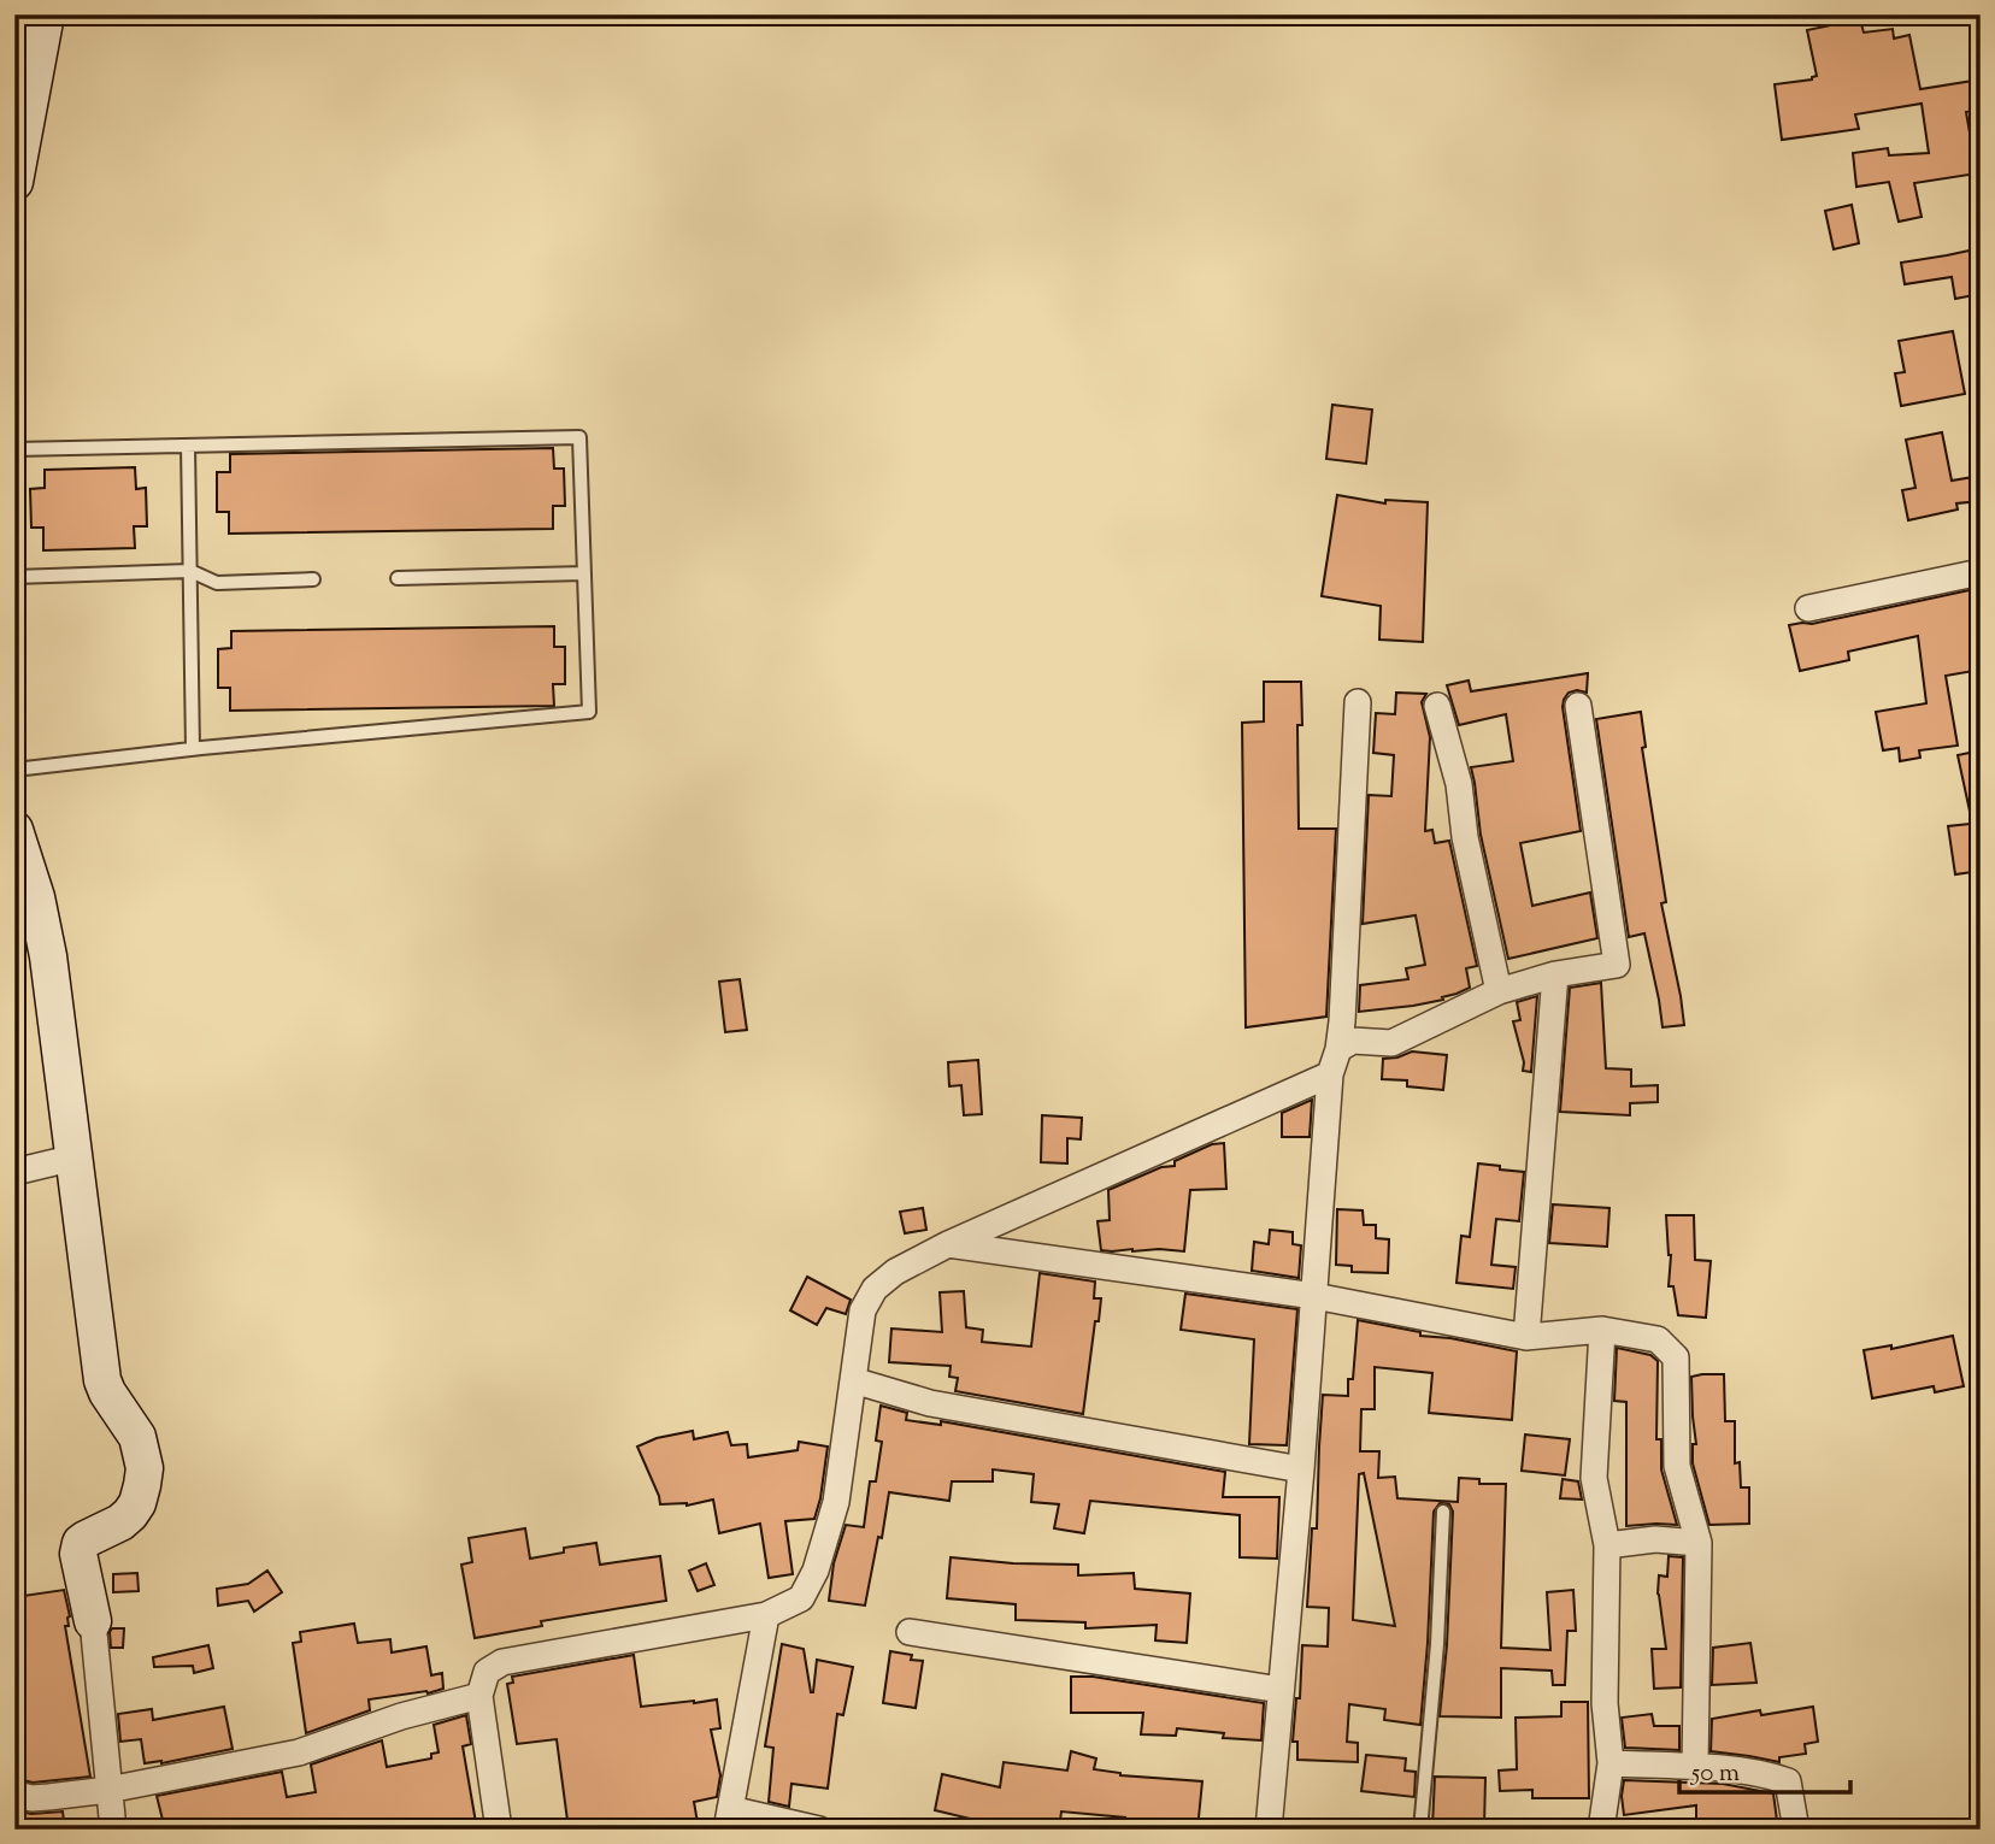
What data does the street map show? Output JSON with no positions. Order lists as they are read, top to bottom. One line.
{"scale_bar":"50 m"}
